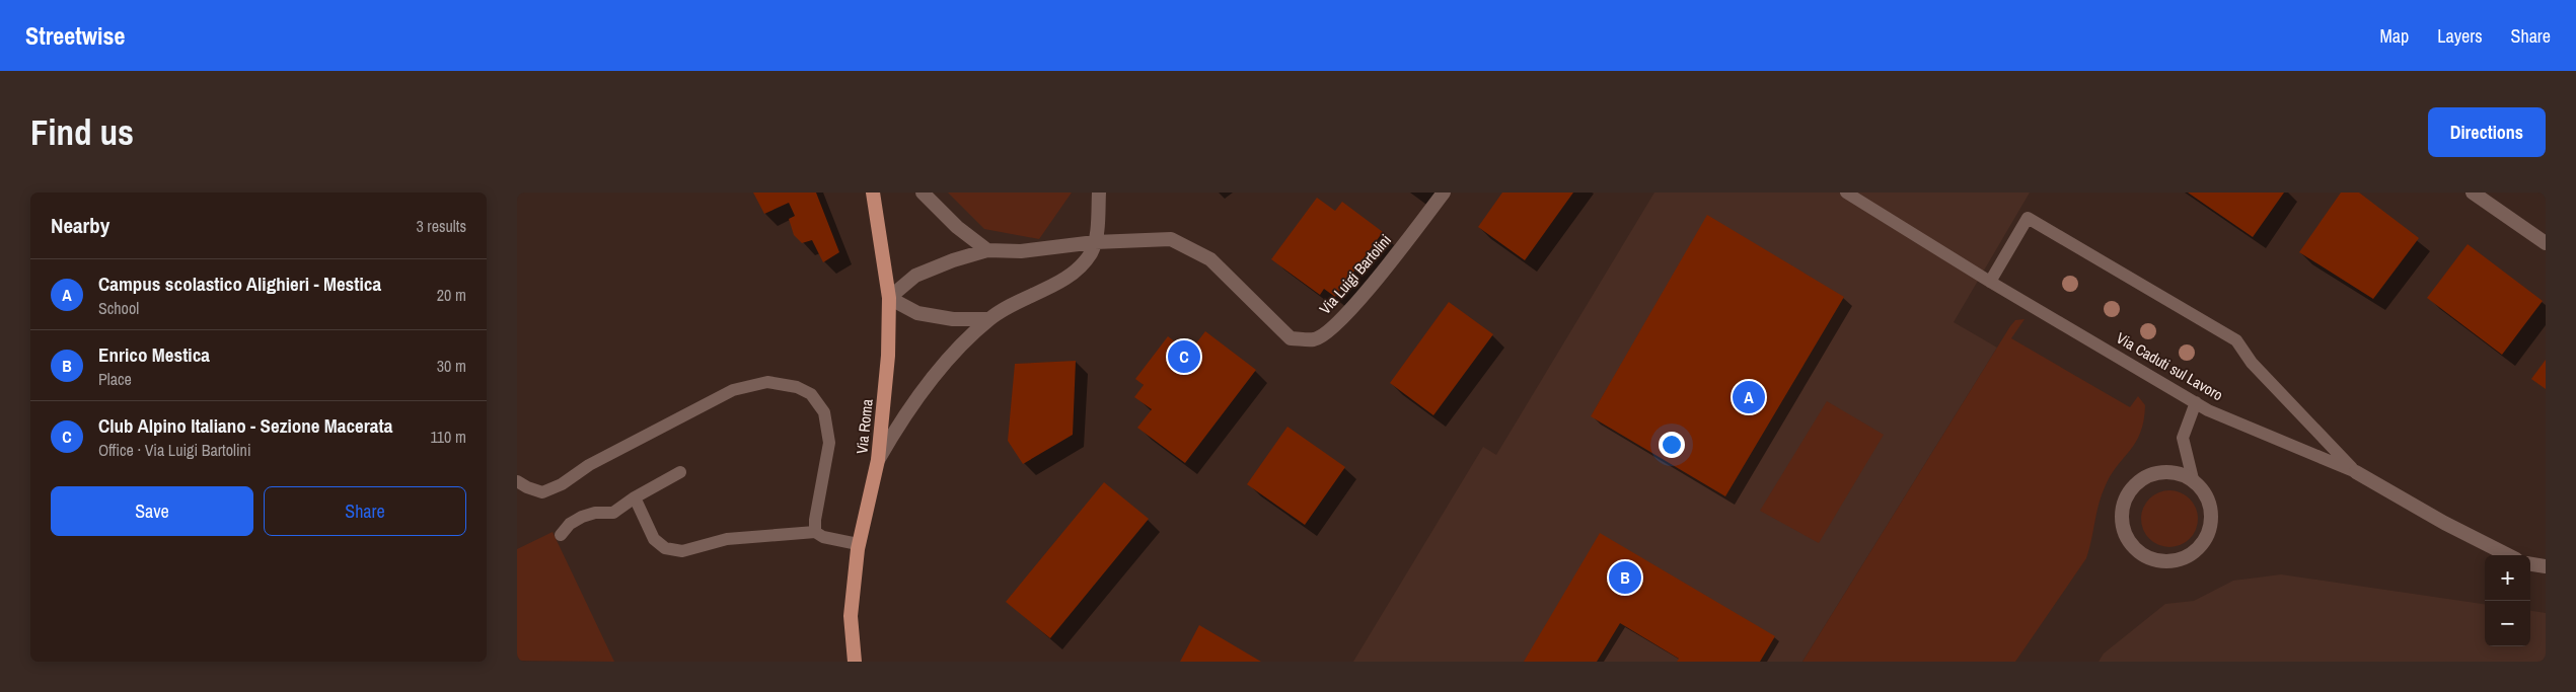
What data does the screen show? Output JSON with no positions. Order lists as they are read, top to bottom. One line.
{"streets":{"main road":["Via Roma"],"street":["Via Luigi Bartolini","Via Caduti sul Lavoro"]},"crossings":[["Via Luigi Bartolini","Via Roma"]],"page":{"header":"Streetwise","nav":["Map","Layers","Share"],"buttons":["Directions",["Save","Share"]],"title":"Find us","heading":["Nearby","3 results"],"list":[{"mark":"A","name":"Campus scolastico Alighieri - Mestica","note":"School","value":"20 m"},{"mark":"B","name":"Enrico Mestica","note":"Place","value":"30 m"},{"mark":"C","name":"Club Alpino Italiano - Sezione Macerata","note":"Office · Via Luigi Bartolini","value":"110 m"}],"pins":["C","A","B"],"map_buttons":["+","−"]}}
